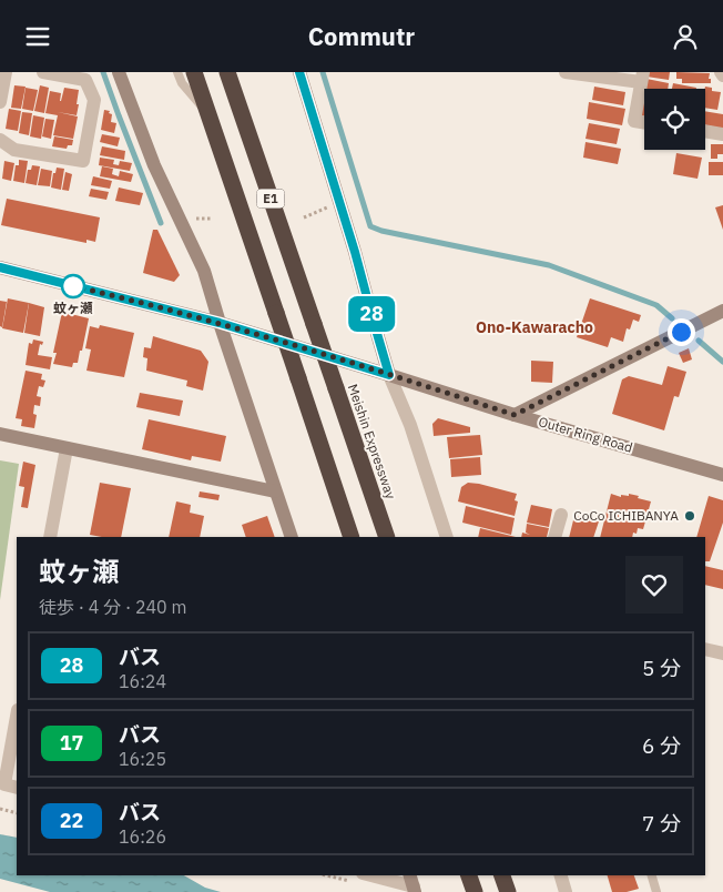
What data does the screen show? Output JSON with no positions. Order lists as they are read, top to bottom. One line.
{"streets":{"highway":["E1","Meishin Expressway"],"street":["Outer Ring Road"]},"districts":["Ono-Kawaracho"],"places":["蚊ヶ瀬","CoCo ICHIBANYA"],"lines":["bus line 28"],"page":{"header":"Commutr","on_map":"28","heading":["蚊ヶ瀬","徒歩 · 4 分 · 240 m"],"list":[{"mark":"28","name":"バス","note":"16:24","value":"5 分"},{"mark":"17","name":"バス","note":"16:25","value":"6 分"},{"mark":"22","name":"バス","note":"16:26","value":"7 分"}]}}
